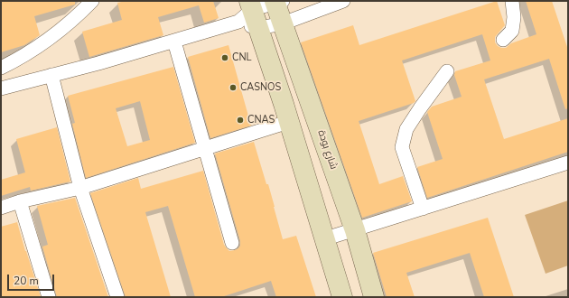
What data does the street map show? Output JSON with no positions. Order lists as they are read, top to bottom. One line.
{"streets":{"street":["شارع بودة"]},"places":["CNL","CASNOS","CNAS"],"scale_bar":"20 m"}
